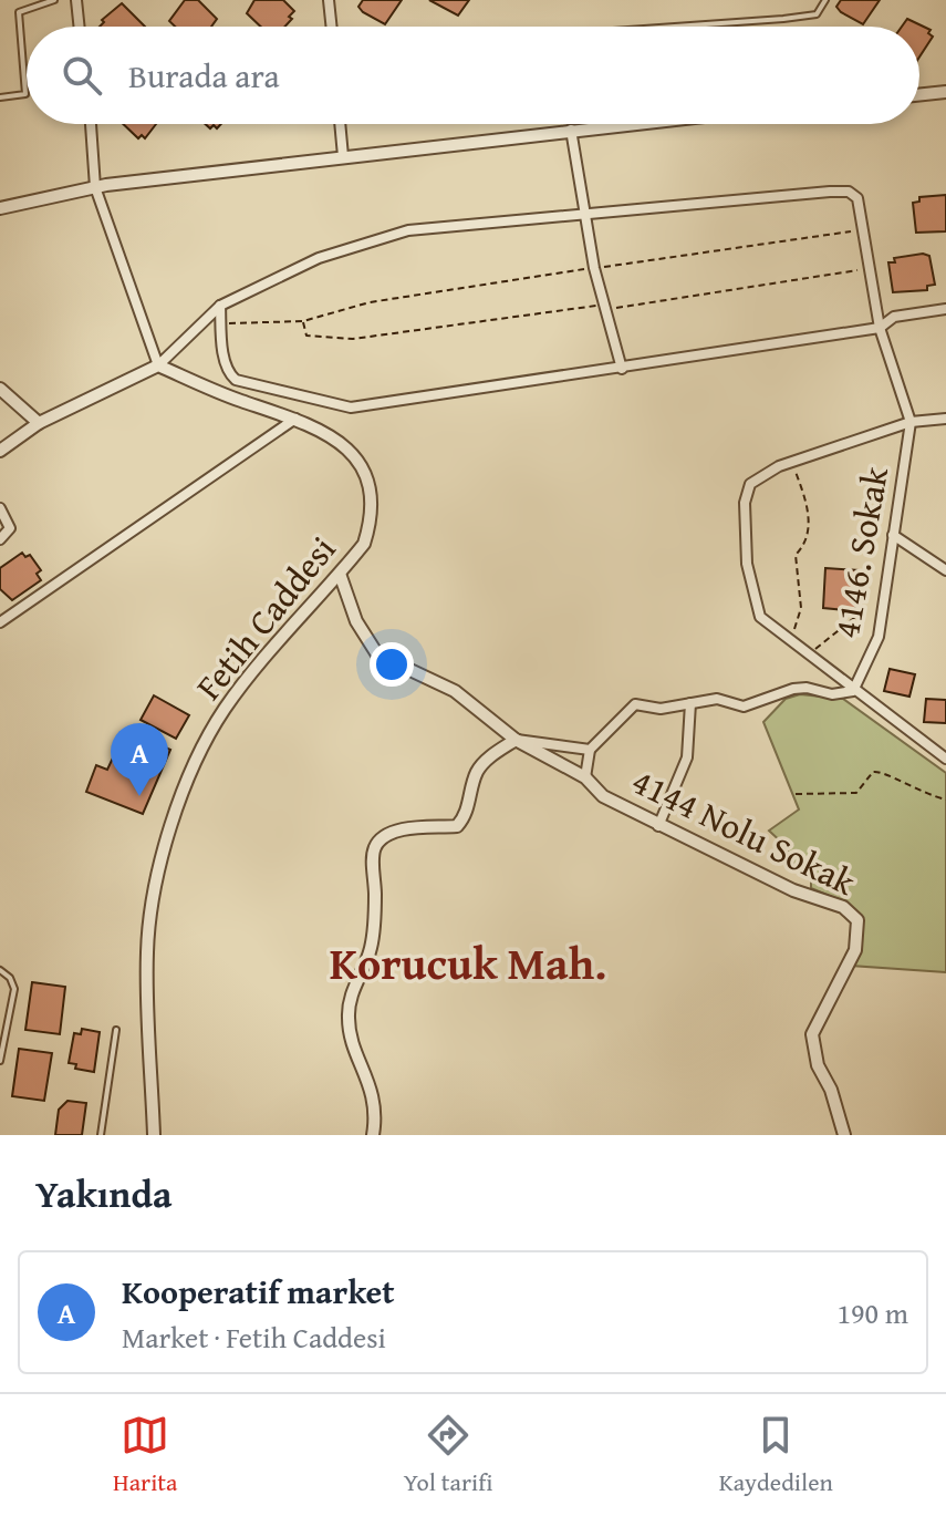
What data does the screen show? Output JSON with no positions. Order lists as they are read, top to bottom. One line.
{"streets":{"street":["4146. Sokak","Fetih Caddesi","4144 Nolu Sokak"]},"crossings":[["Fetih Caddesi","4144 Nolu Sokak"]],"districts":["Korucuk Mah."],"page":{"search":"Burada ara","pins":"A","heading":"Yakında","list":[{"mark":"A","name":"Kooperatif market","note":"Market · Fetih Caddesi","value":"190 m"}],"nav":["Harita","Yol tarifi","Kaydedilen"]}}
